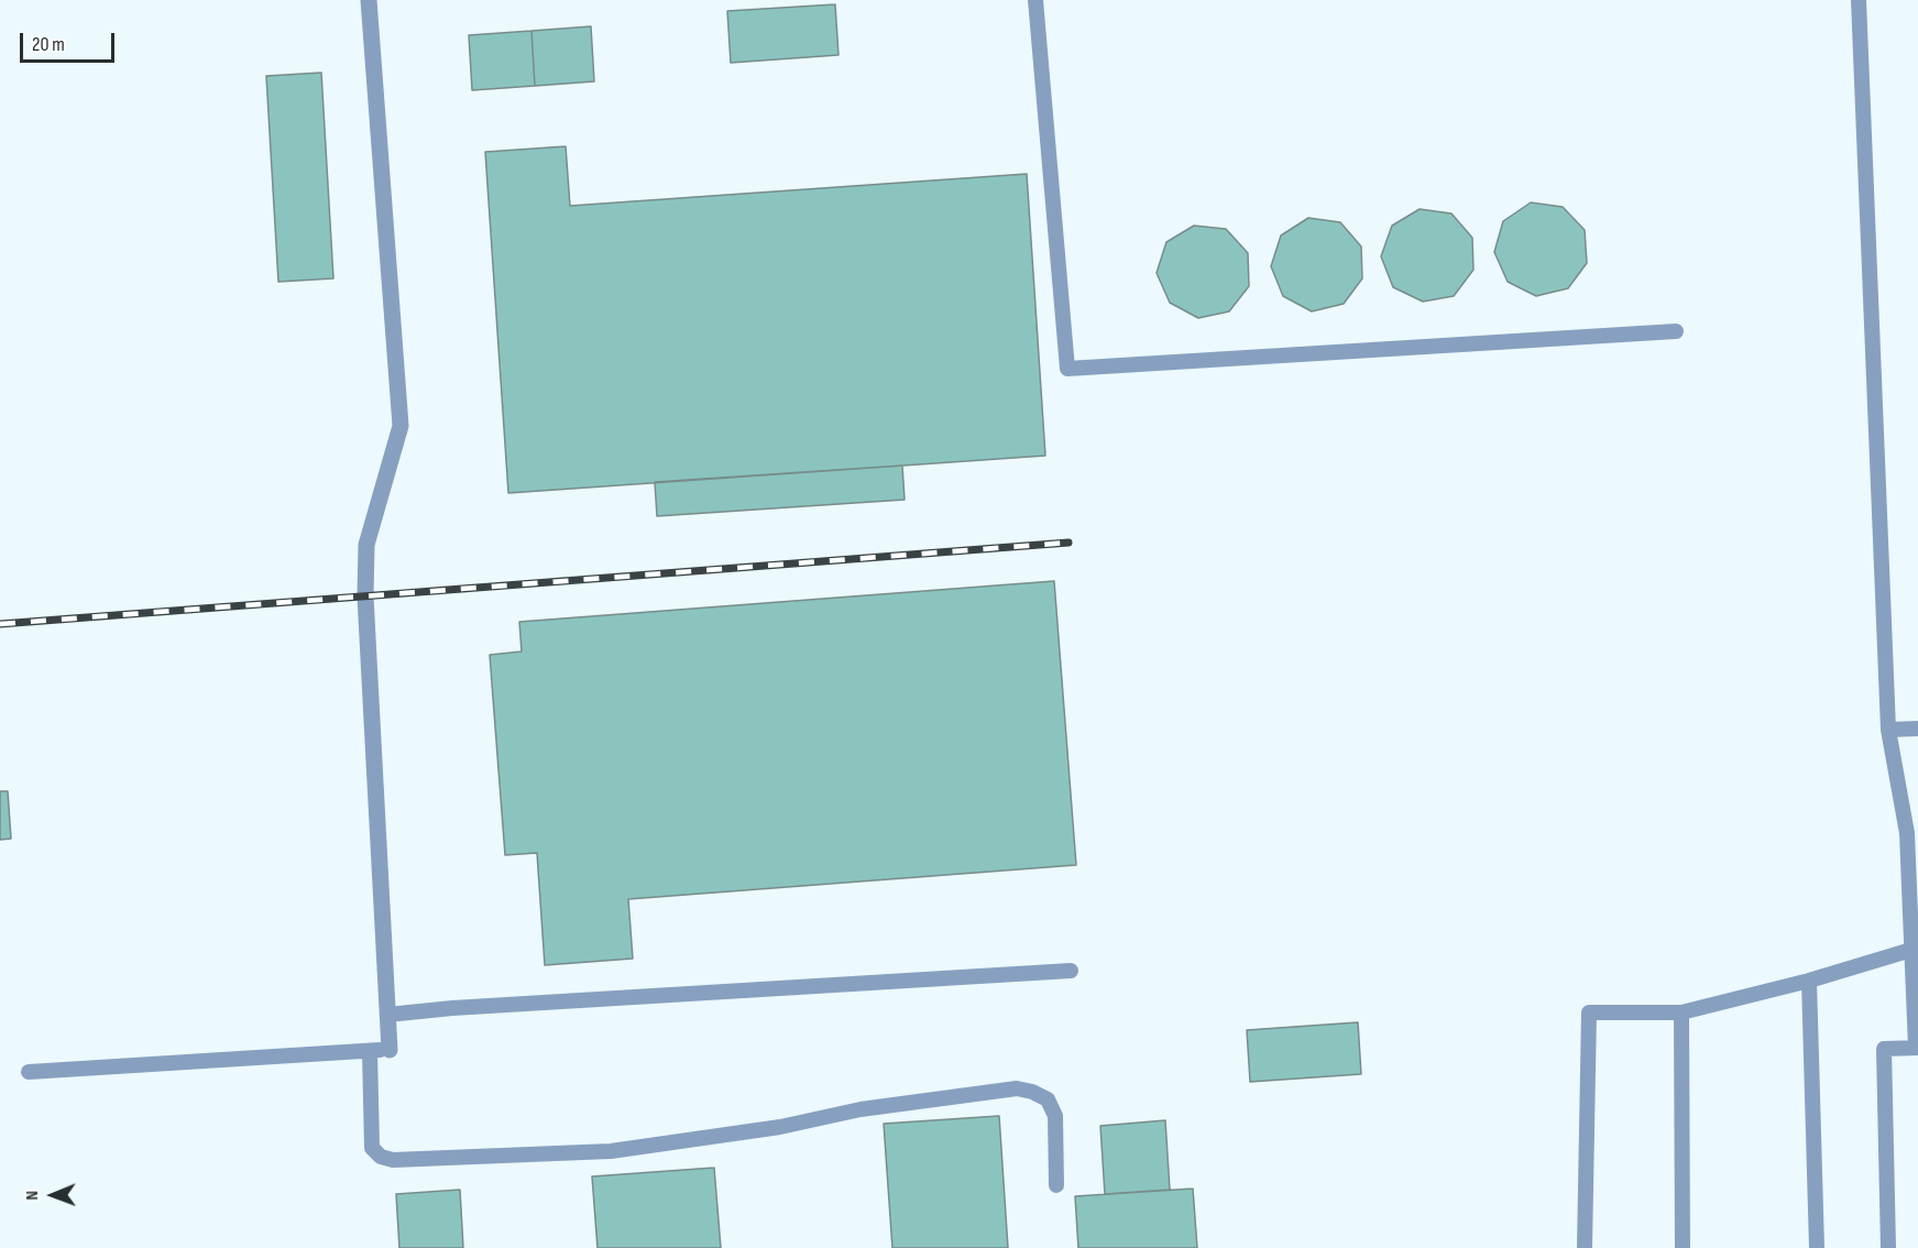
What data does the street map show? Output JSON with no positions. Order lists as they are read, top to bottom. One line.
{"scale_bar":"20 m","north":"left"}
